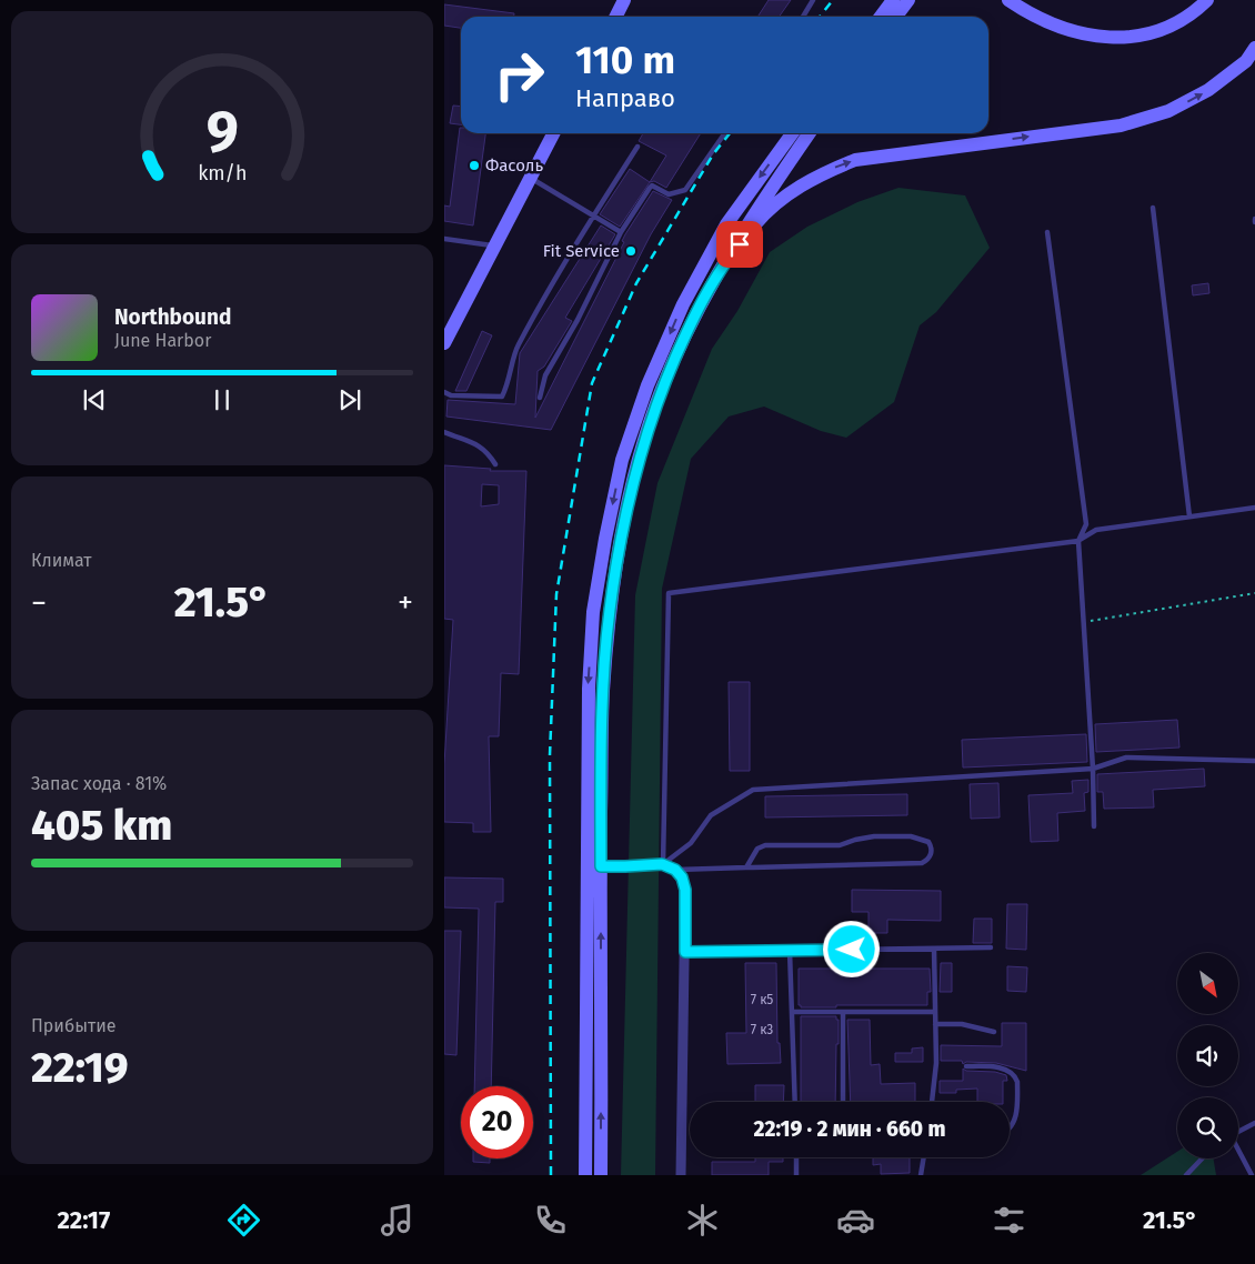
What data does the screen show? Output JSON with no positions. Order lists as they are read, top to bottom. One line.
{"places":["Фасоль","Fit Service"],"house_numbers":["7 к5","7 к3"],"north":"bottom right","page":{"turn":["110 m","Направо"],"song":["Northbound","June Harbor"],"tile":["Климат",["Запас хода · 81%","405 km"],["Прибытие","22:19"]],"heat":["−","21.5°","+"],"limit":"20","trip":"22:19 · 2 мин · 660 m","tabs":["22:17","21.5°"],"gauge":["9","km/h"]}}
